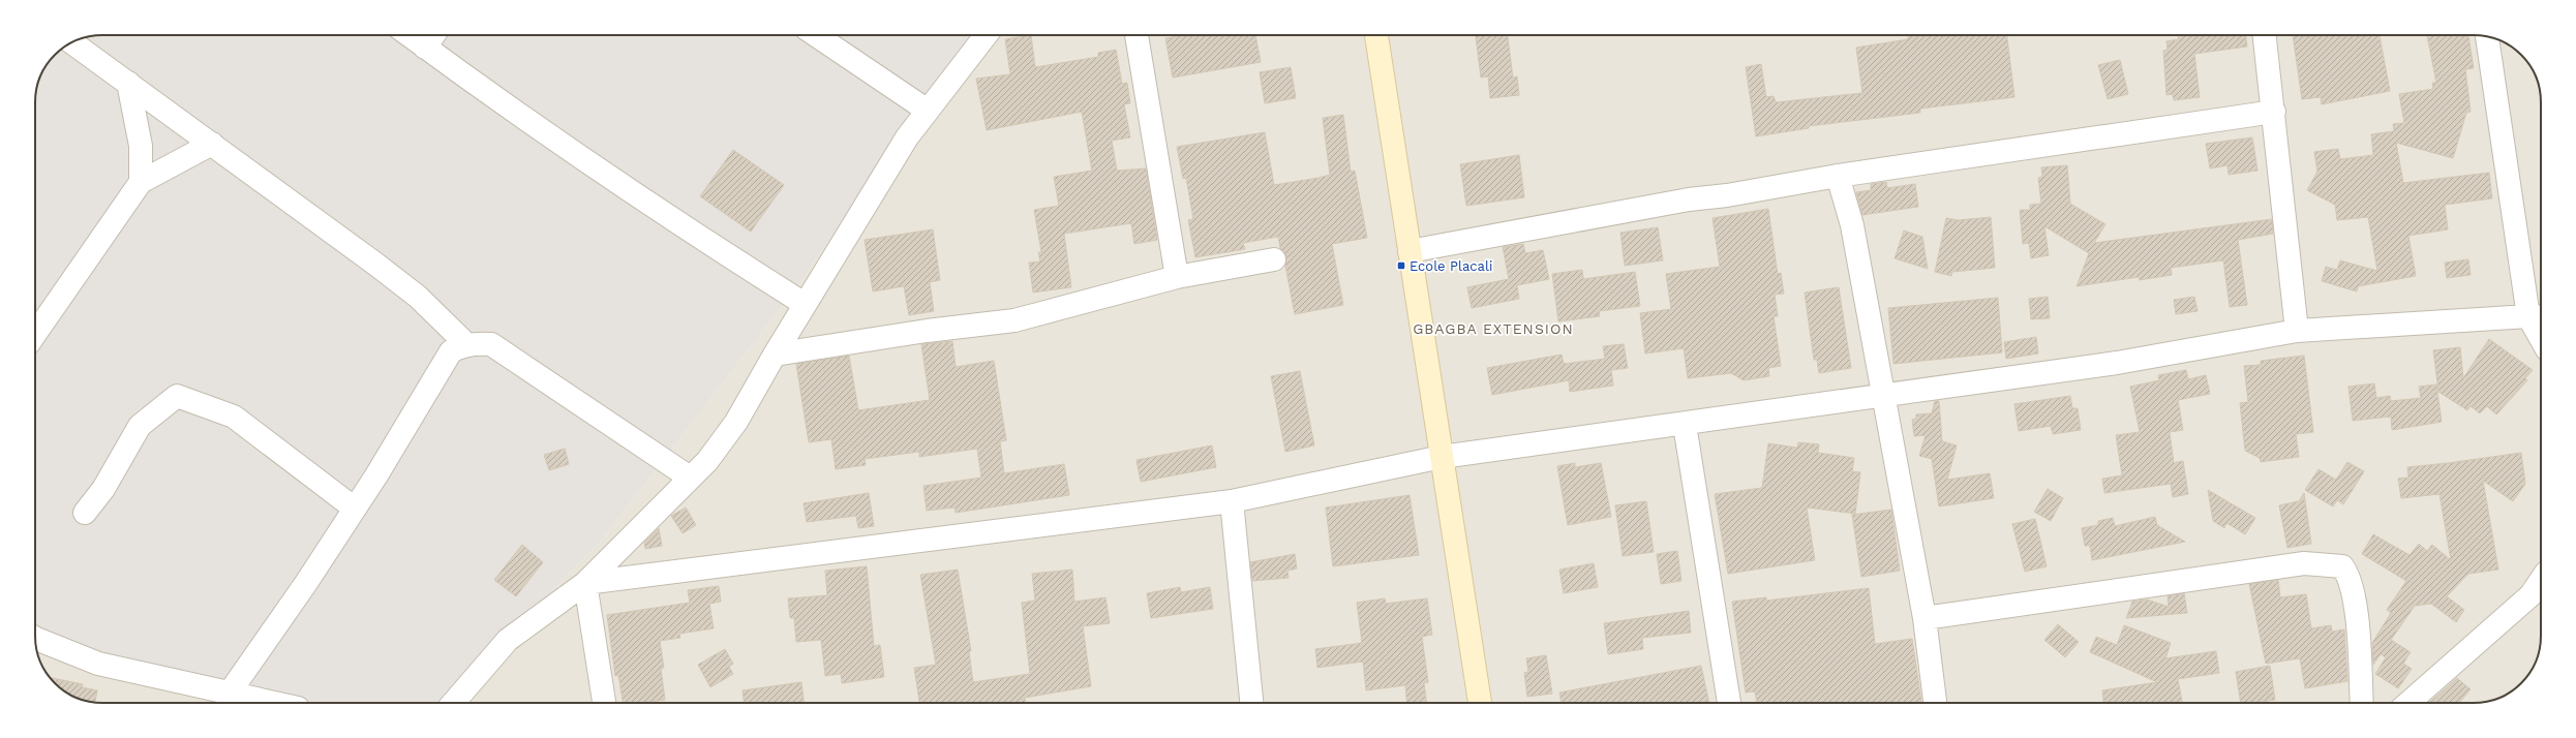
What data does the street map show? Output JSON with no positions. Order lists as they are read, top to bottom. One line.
{"districts":["GBAGBA EXTENSION"],"places":{"transit":["Ecole Placali"]}}
